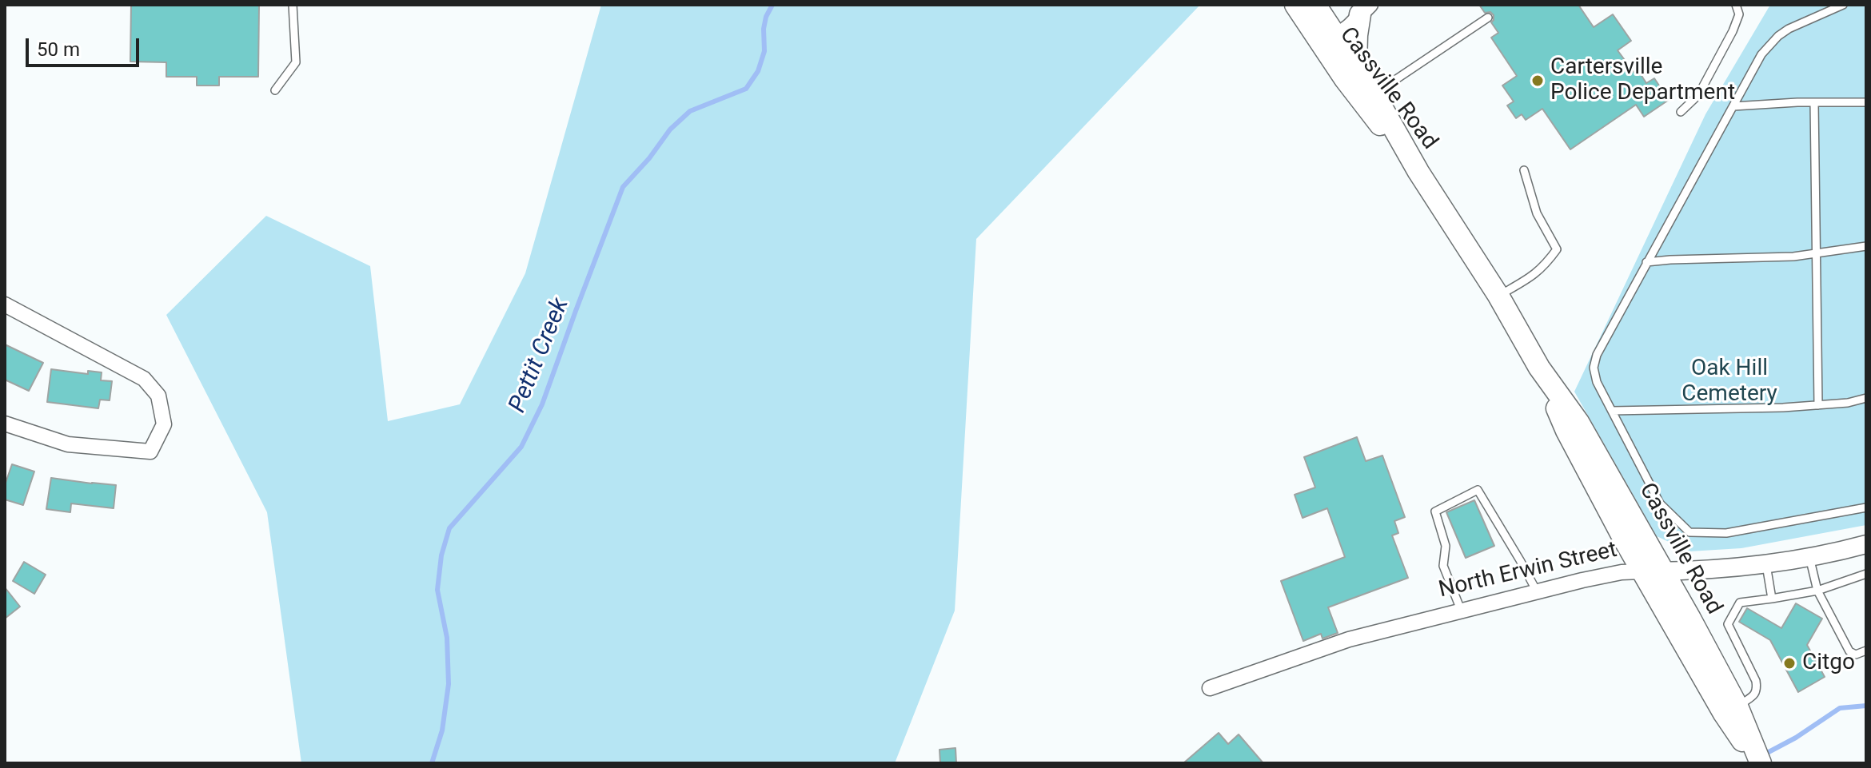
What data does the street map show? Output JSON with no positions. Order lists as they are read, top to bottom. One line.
{"streets":{"main road":["Cassville Road"],"street":["North Erwin Street"]},"crossings":[["Cassville Road","North Erwin Street"]],"water":["Pettit Creek"],"parks":["Oak Hill Cemetery"],"places":["Cartersville Police Department","Citgo"],"scale_bar":"50 m"}
